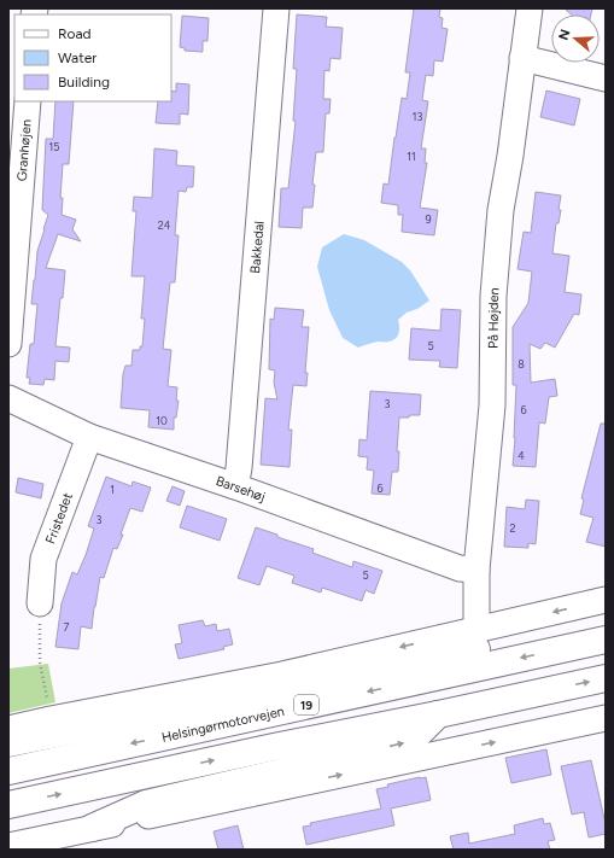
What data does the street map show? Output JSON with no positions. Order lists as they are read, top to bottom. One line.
{"streets":{"highway":["19","Helsingørmotorvejen"],"street":["Granhøjen","Bakkedal","På Højden","Barsehøj","Fristedet"]},"crossings":[["Bakkedal","Barsehøj"],["På Højden","Barsehøj"],["Barsehøj","Fristedet"]],"house_numbers":["13","15","11","9","24","5","8","3","6","10","4","6","1","3","2","5","7"],"legend":["Road","Water","Building"],"north":"left"}
